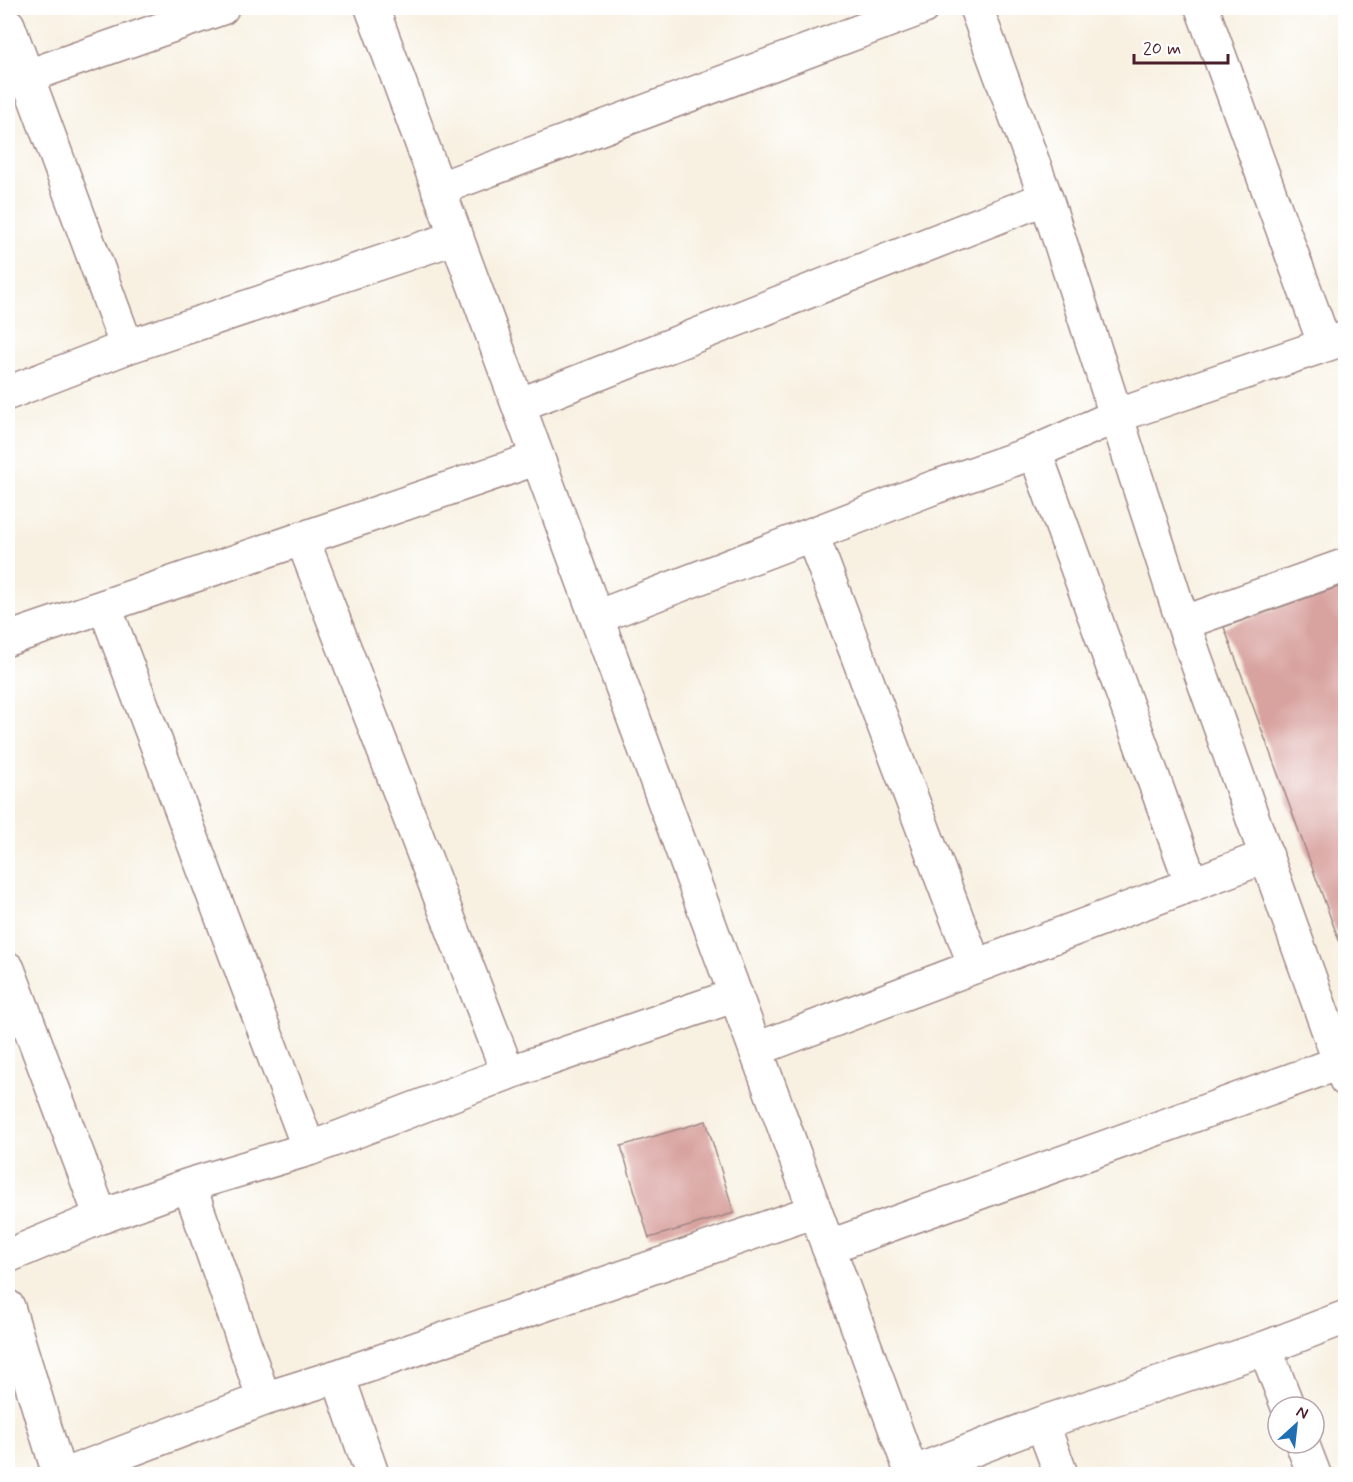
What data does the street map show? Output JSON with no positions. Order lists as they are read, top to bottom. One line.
{"scale_bar":"20 m","north":"top right"}
